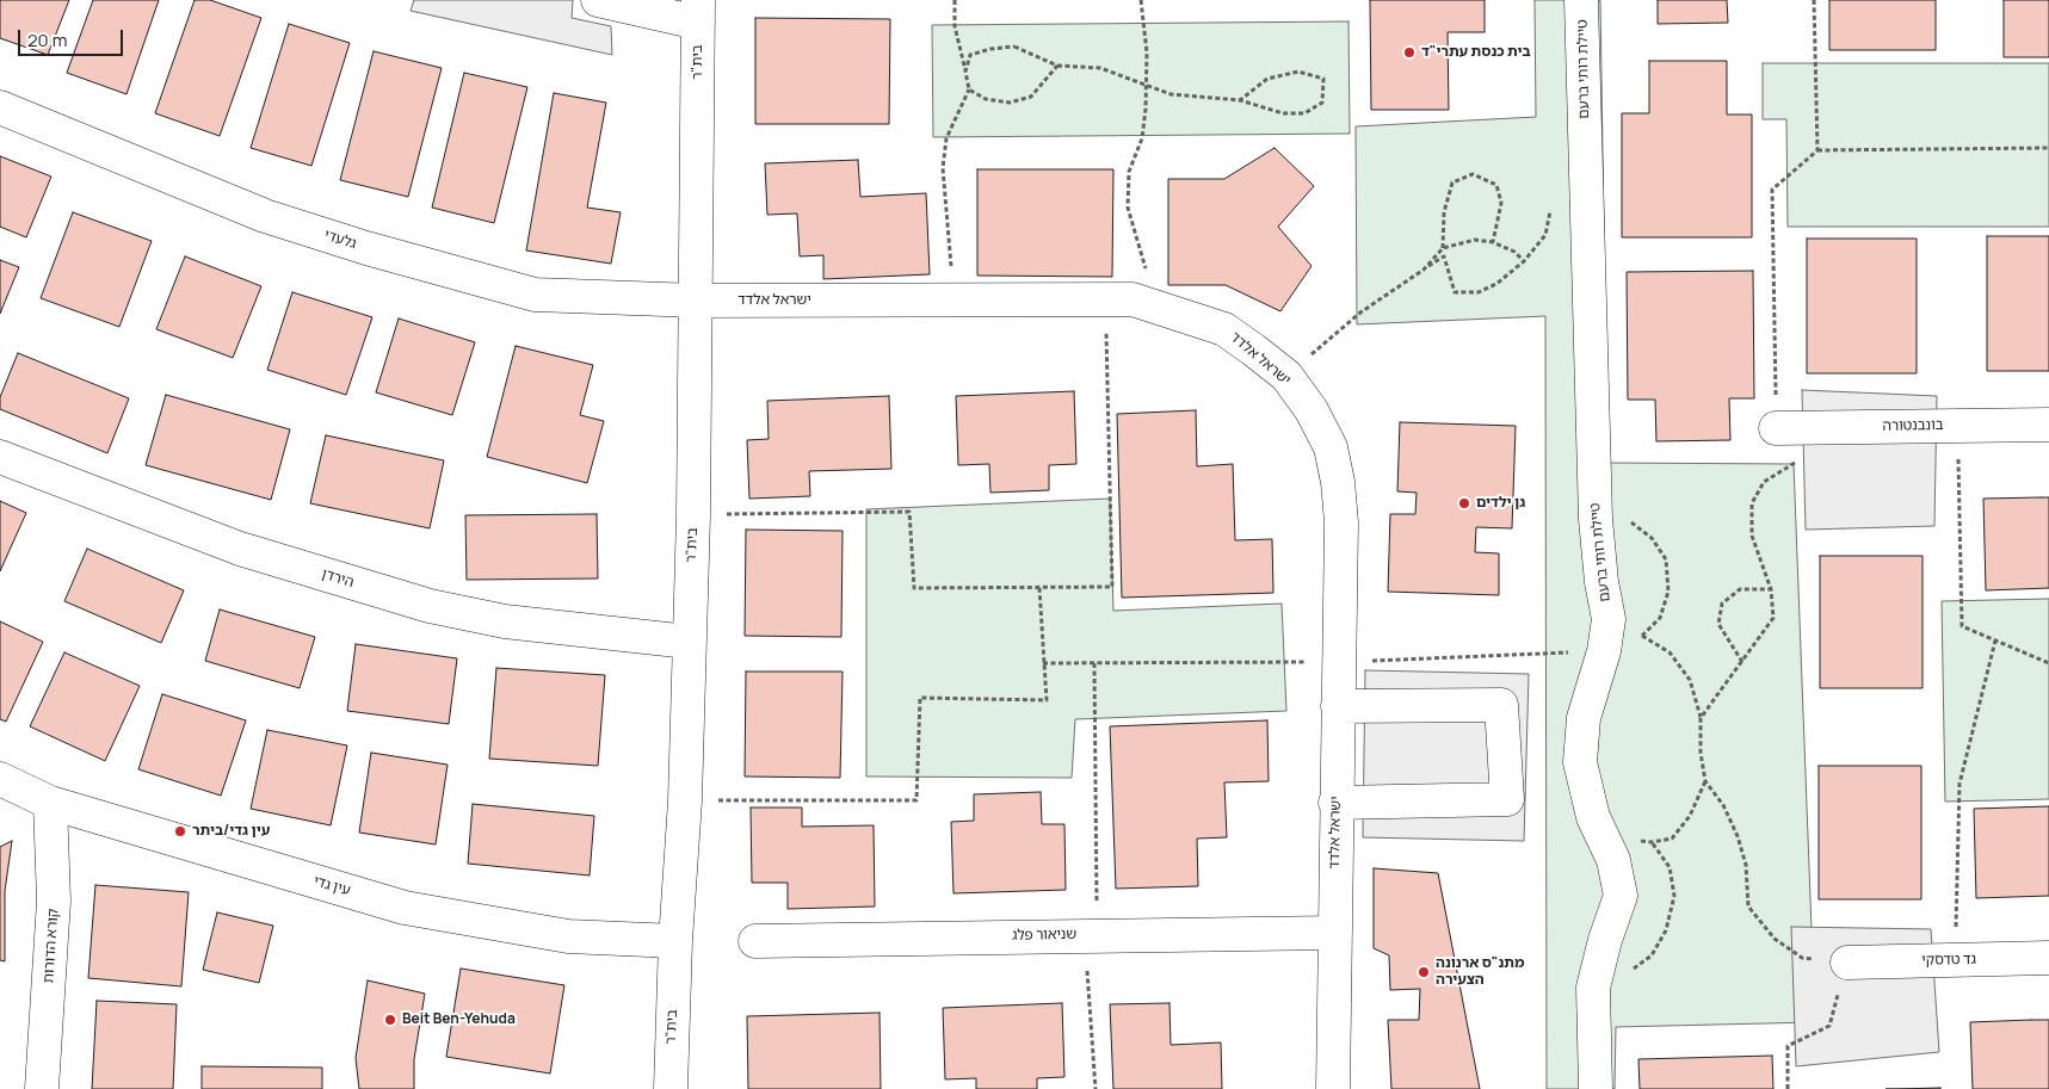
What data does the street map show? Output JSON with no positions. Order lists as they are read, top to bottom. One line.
{"streets":{"street":["בית\"ר","טיילת רותי ברעם","גלעדי","ישראל אלדד","בונבנטורה","הירדן","עין גדי","שניאור פלג","קורא הדורות","גד טדסקי"]},"crossings":[["בית\"ר","גלעדי"],["בית\"ר","ישראל אלדד"],["בית\"ר","הירדן"],["בית\"ר","עין גדי"],["גלעדי","ישראל אלדד"],["ישראל אלדד","שניאור פלג"],["עין גדי","קורא הדורות"]],"places":["בית כנסת עתרי\"ד","גן ילדים","עין גדי/ביתר","מתנ\"ס ארנונה הצעירה","Beit Ben-Yehuda"],"scale_bar":"20 m"}
